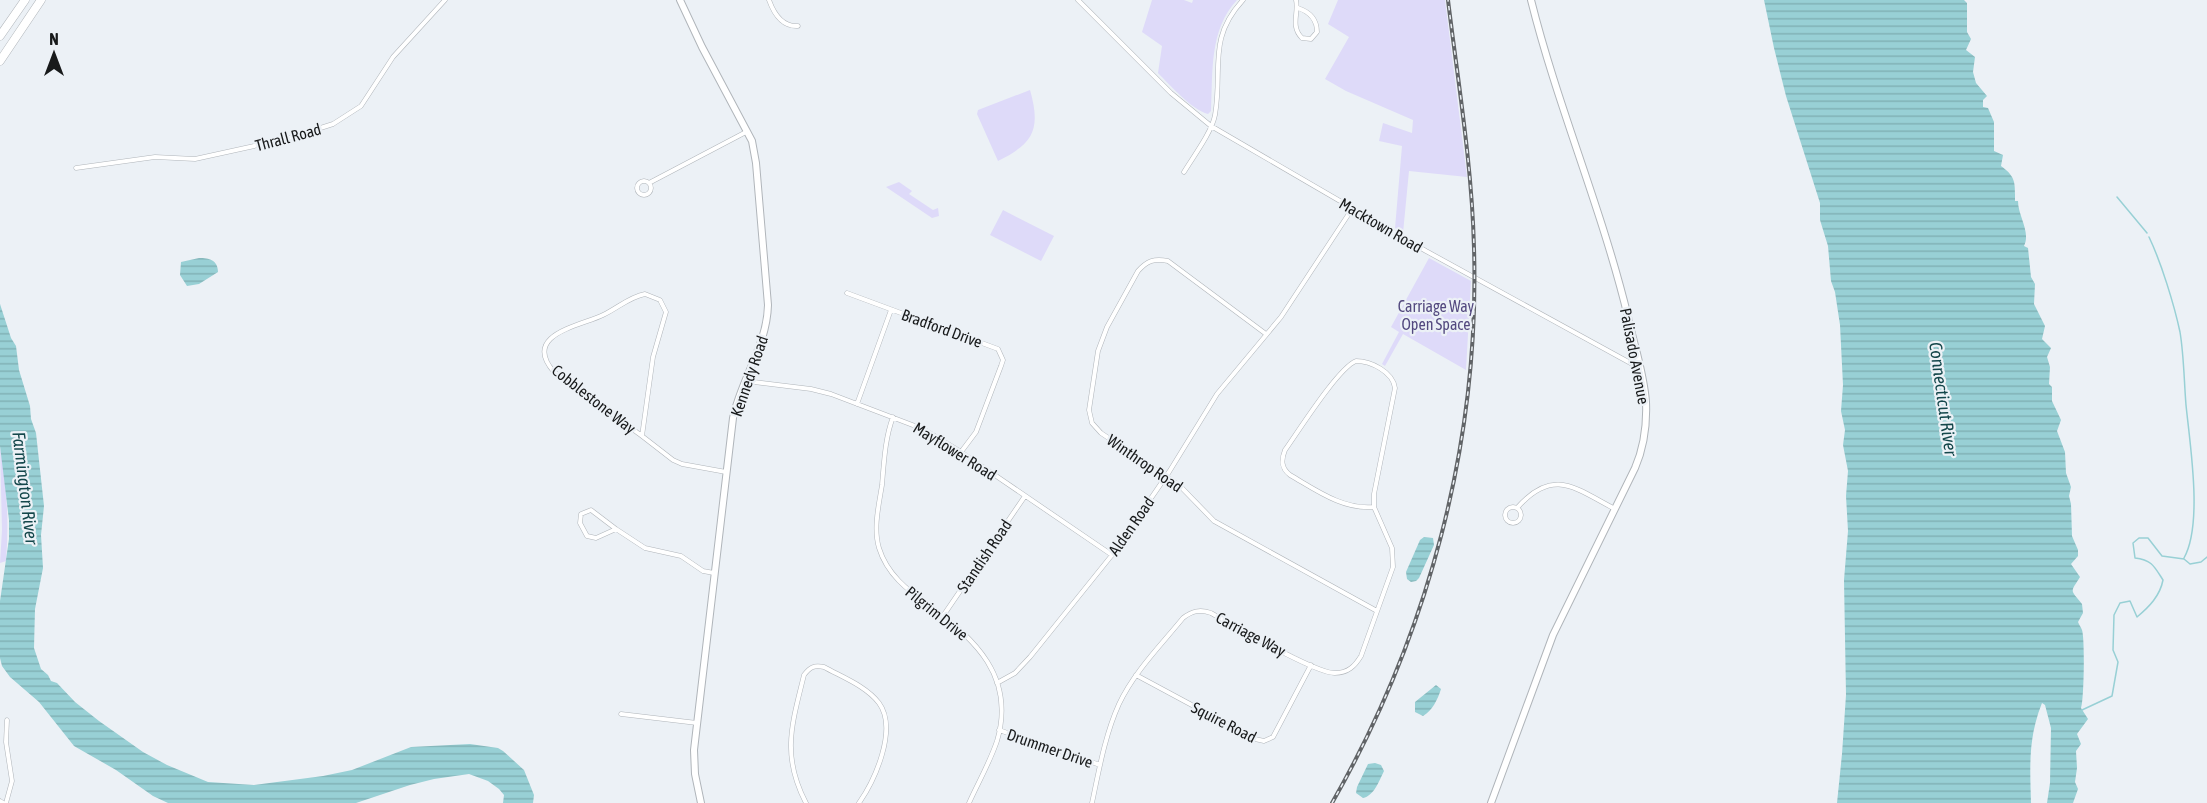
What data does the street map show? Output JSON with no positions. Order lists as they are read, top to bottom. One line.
{"streets":{"main road":["Palisado Avenue","Kennedy Road"],"street":["Thrall Road","Macktown Road","Bradford Drive","Cobblestone Way","Mayflower Road","Winthrop Road","Alden Road","Standish Road","Pilgrim Drive","Carriage Way","Squire Road","Drummer Drive"]},"crossings":[["Macktown Road","Palisado Avenue"],["Macktown Road","Alden Road"],["Bradford Drive","Mayflower Road"],["Kennedy Road","Cobblestone Way"],["Kennedy Road","Mayflower Road"],["Mayflower Road","Alden Road"],["Mayflower Road","Standish Road"],["Mayflower Road","Pilgrim Drive"],["Winthrop Road","Alden Road"],["Winthrop Road","Carriage Way"],["Alden Road","Pilgrim Drive"],["Standish Road","Pilgrim Drive"],["Pilgrim Drive","Drummer Drive"],["Carriage Way","Squire Road"],["Carriage Way","Drummer Drive"]],"water":["Connecticut River","Farmington River"],"parks":["Carriage Way Open Space"],"north":"top"}
